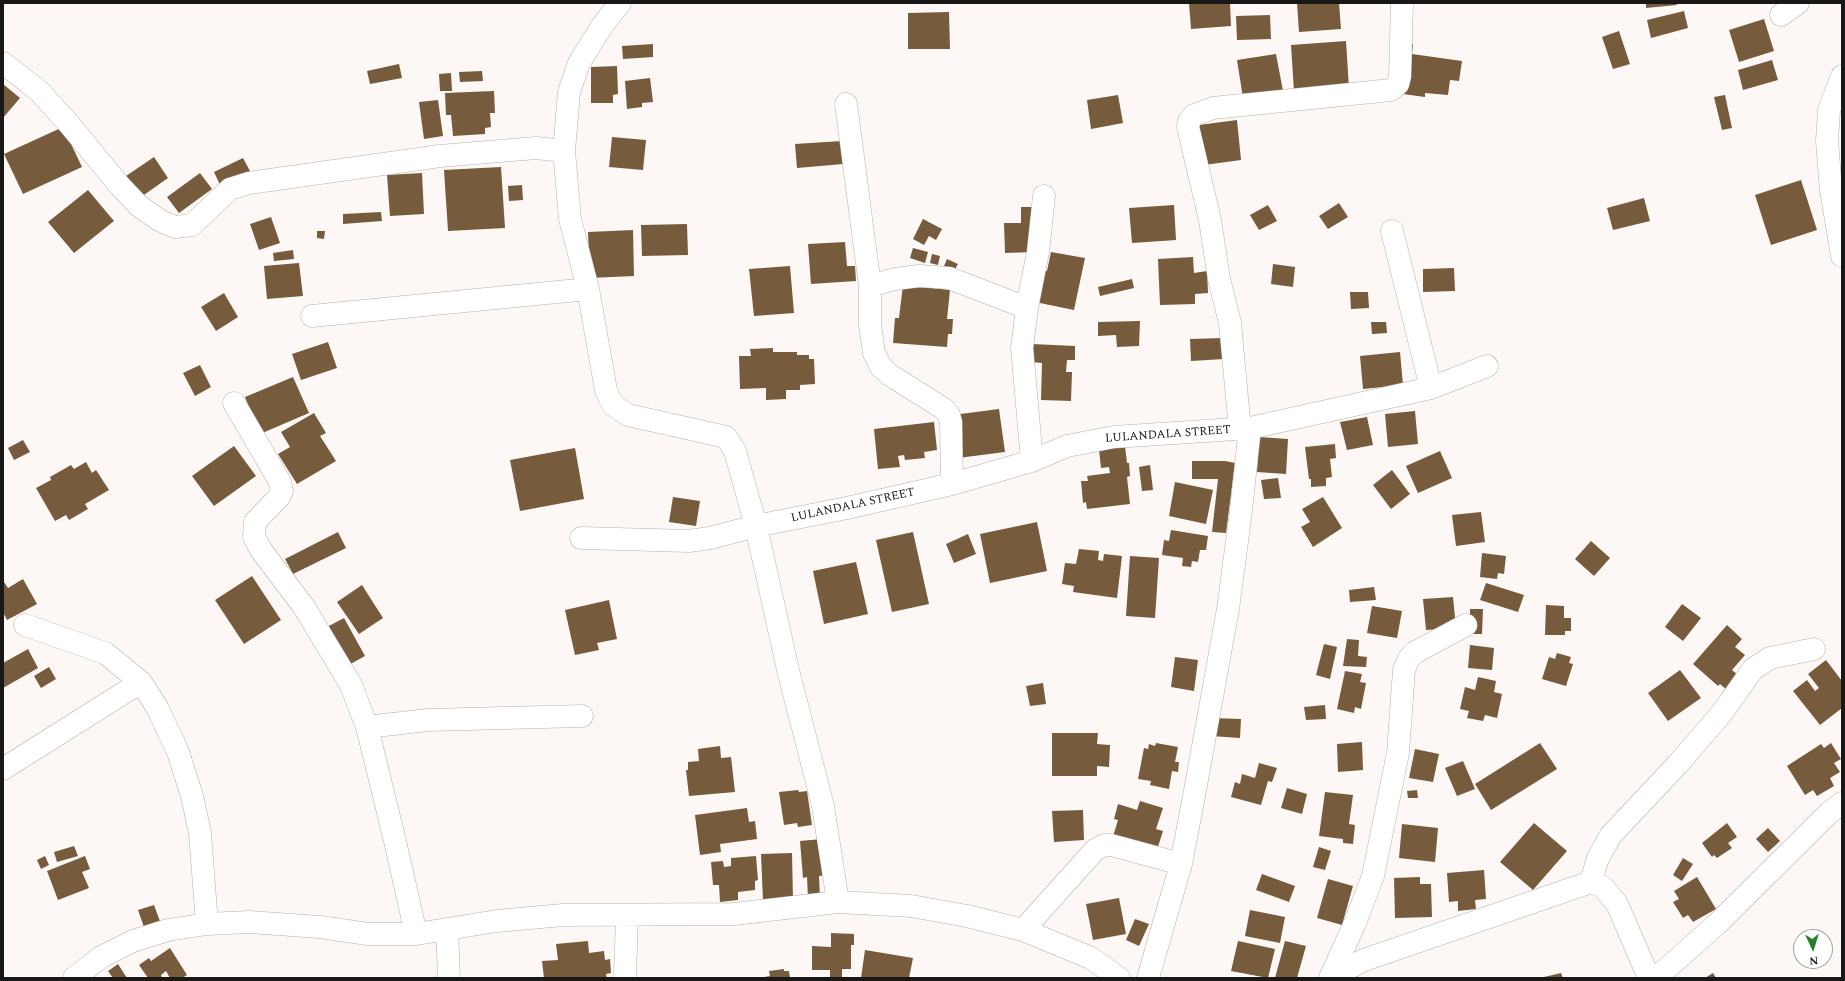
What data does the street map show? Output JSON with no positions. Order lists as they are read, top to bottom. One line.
{"streets":{"street":["LULANDALA STREET"]},"north":"bottom"}
